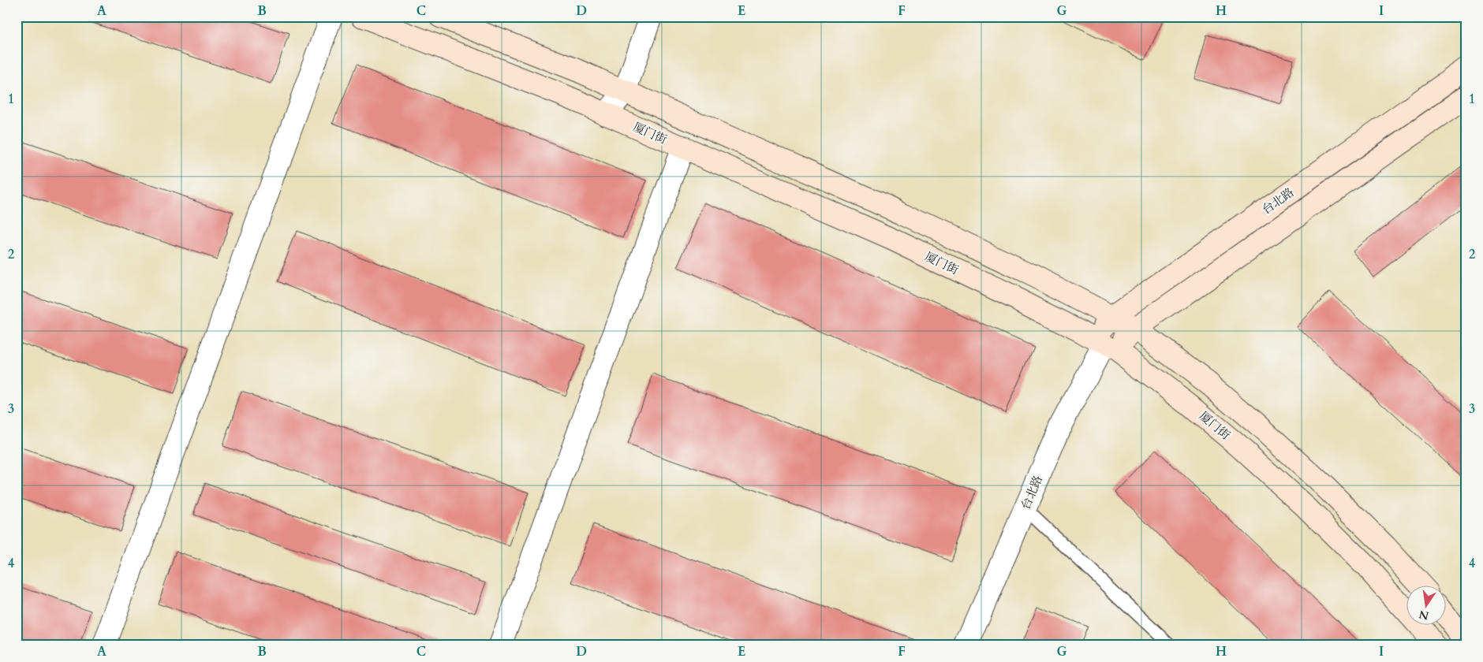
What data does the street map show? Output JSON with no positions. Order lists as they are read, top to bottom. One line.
{"streets":{"main road":["厦门街","台北路"]},"crossings":[["厦门街","台北路"]],"north":"bottom","grid":{"columns":["A","B","C","D","E","F","G","H","I"],"rows":["1","2","3","4"]}}
